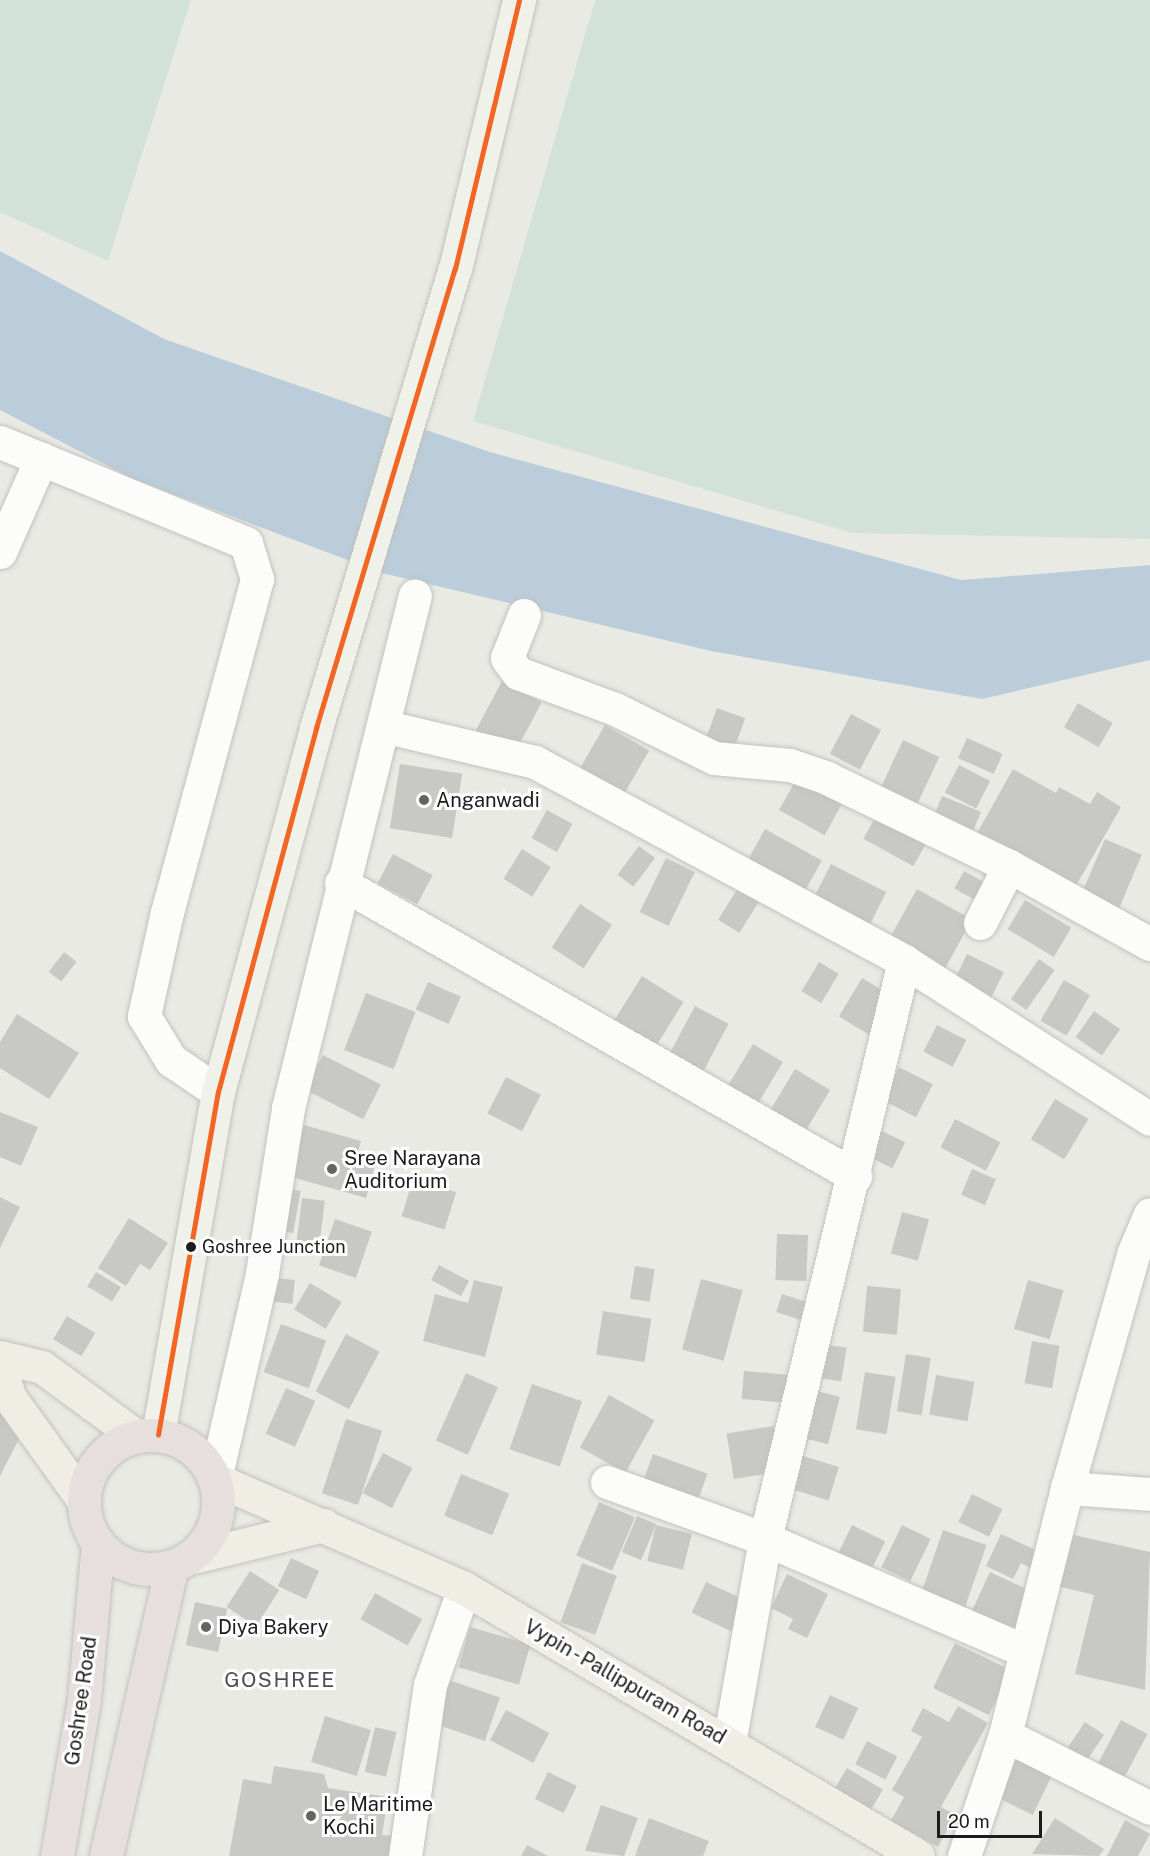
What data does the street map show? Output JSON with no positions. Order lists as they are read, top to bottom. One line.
{"streets":{"highway":["Goshree Road"],"main road":["Vypin - Pallippuram Road"]},"crossings":[["Vypin - Pallippuram Road","Goshree Road"]],"districts":["GOSHREE"],"places":["Anganwadi","Sree Narayana Auditorium","Goshree Junction","Diya Bakery","Le Maritime Kochi"],"scale_bar":"20 m"}
